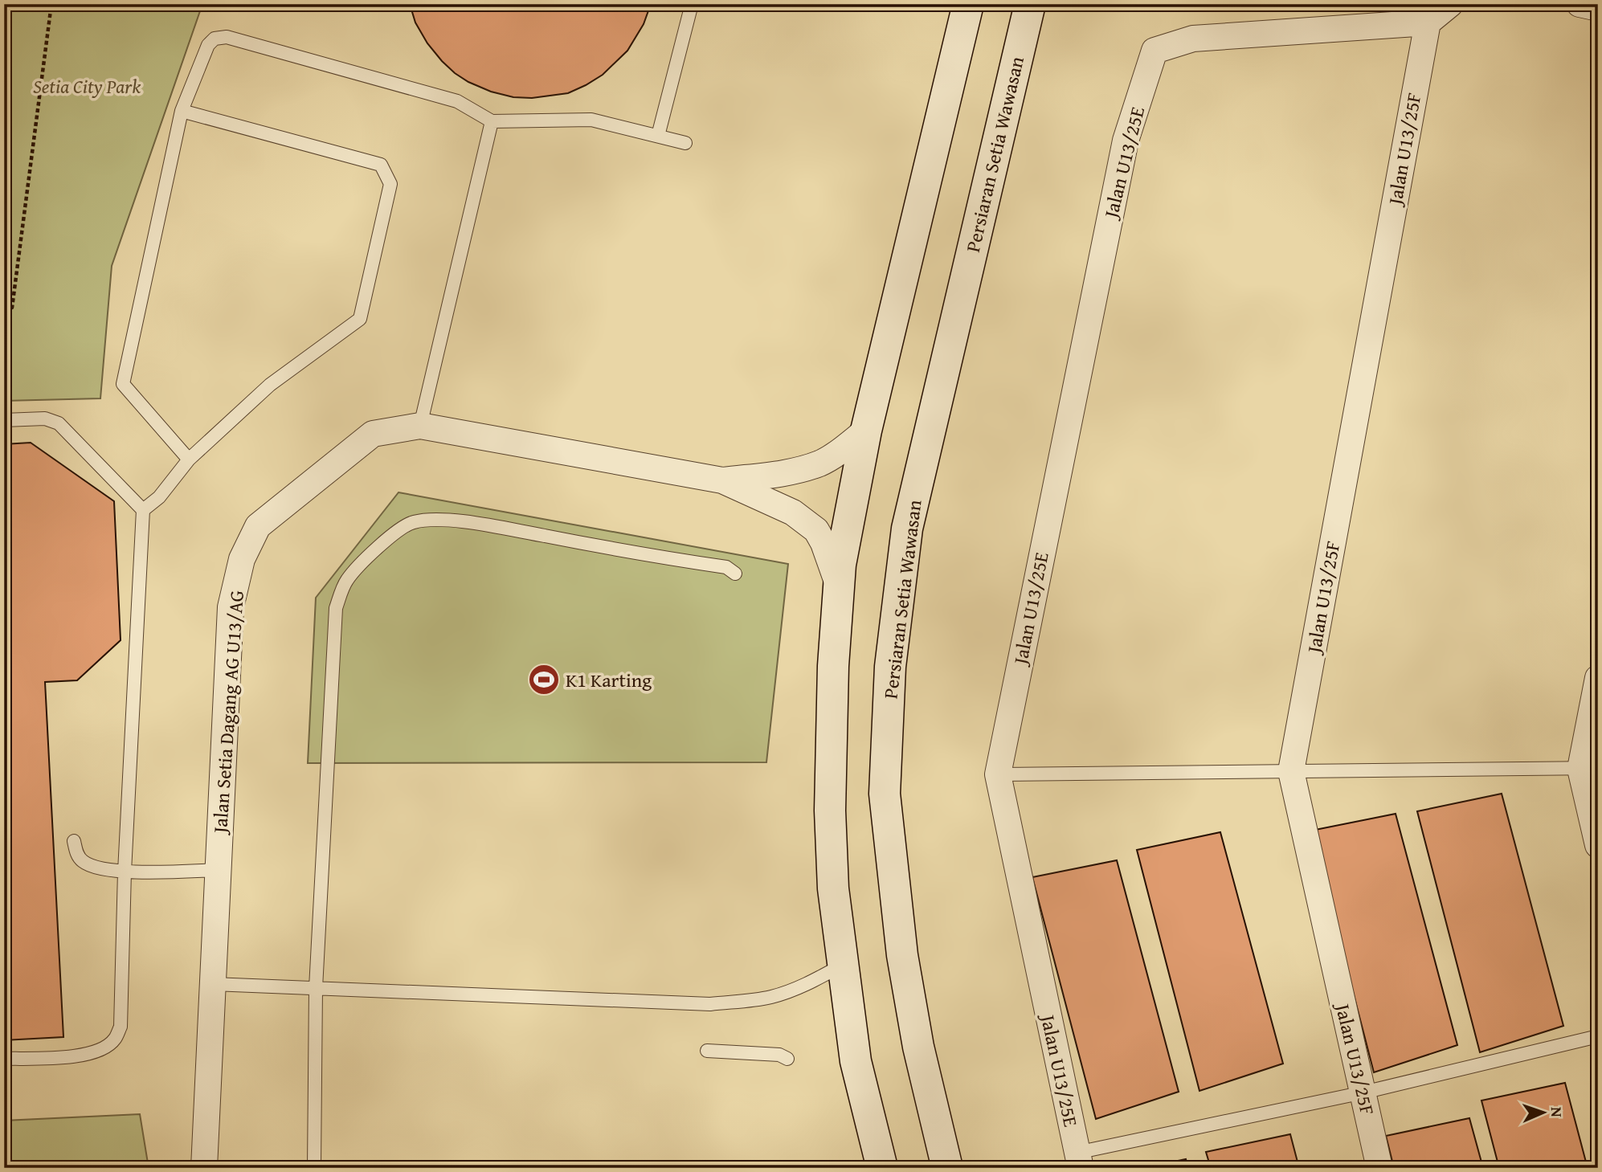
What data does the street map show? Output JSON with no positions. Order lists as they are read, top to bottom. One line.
{"streets":{"street":["Jalan U13/25F","Persiaran Setia Wawasan","Jalan U13/25E","Jalan Setia Dagang AG U13/AG"]},"crossings":[["Jalan U13/25F","Jalan U13/25E"]],"parks":["Setia City Park"],"places":{"sports":["K1 Karting"]},"north":"right"}
